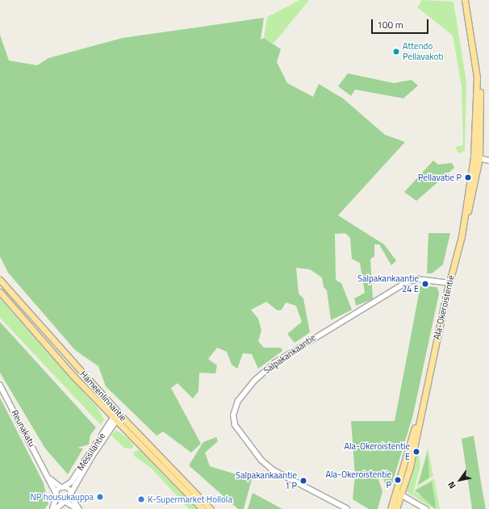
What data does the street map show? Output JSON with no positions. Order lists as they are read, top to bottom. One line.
{"streets":{"main road":["Ala-Okeroistentie","Hämeenlinnantie"],"street":["Salpakankaantie","Reunakatu","Messiläntie"]},"crossings":[["Ala-Okeroistentie","Salpakankaantie"],["Hämeenlinnantie","Messiläntie"],["Reunakatu","Messiläntie"]],"places":["Attendo Pellavakoti","Pellavatie P","Salpakankaantie 24 E","Ala-Okeroistentie E","Ala-Okeroistentie P","Salpakankaantie 1 P","NP housukauppa","K-Supermarket Hollola"],"scale_bar":"100 m","north":"bottom left"}
